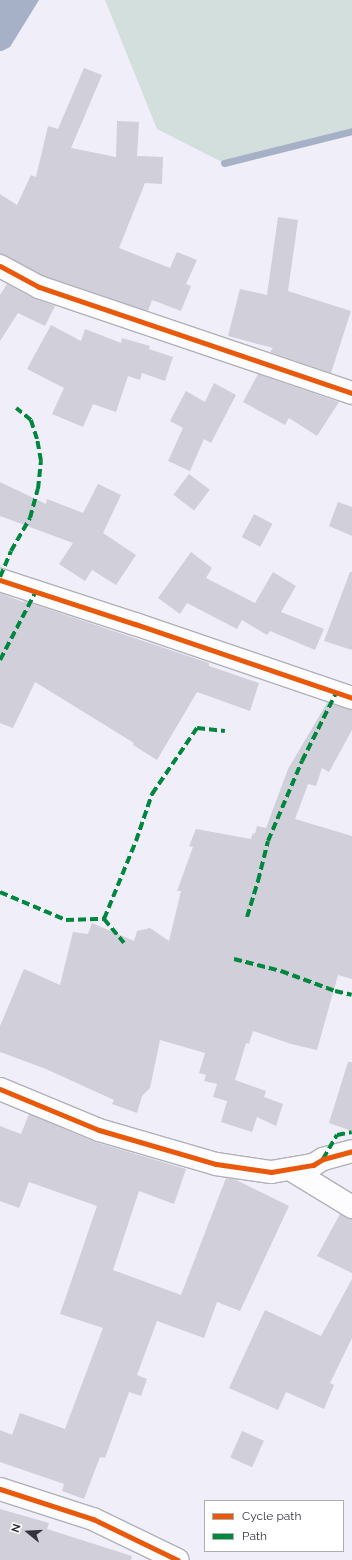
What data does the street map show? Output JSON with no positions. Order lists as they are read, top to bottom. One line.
{"legend":["Cycle path","Path"],"north":"left"}
